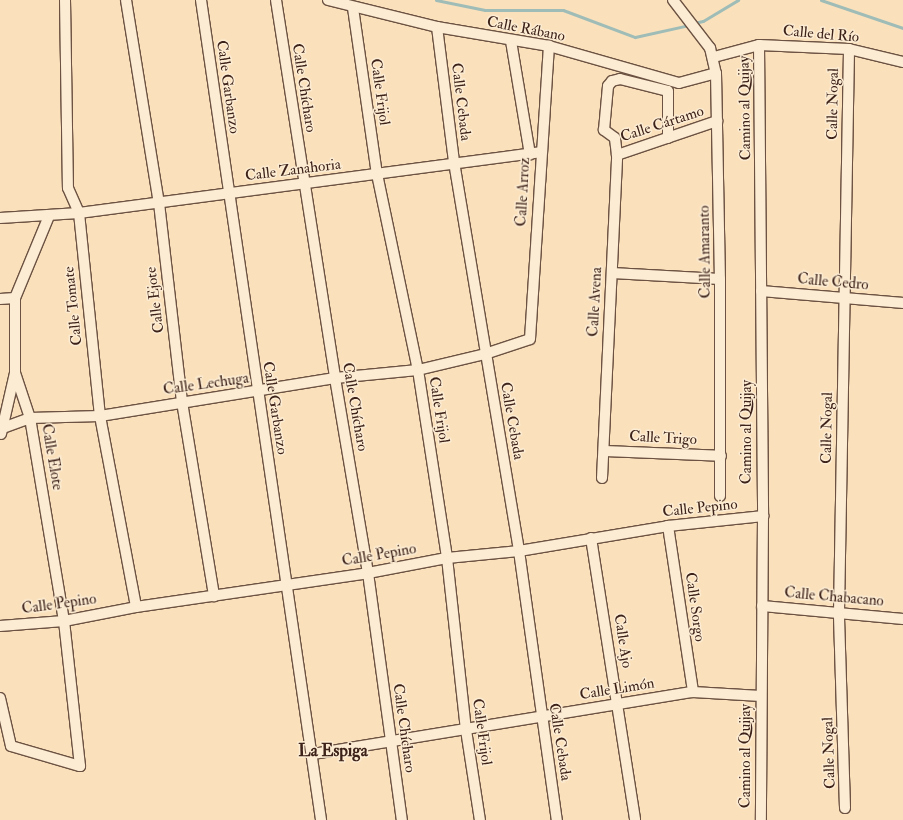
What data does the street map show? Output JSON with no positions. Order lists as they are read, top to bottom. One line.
{"streets":{"street":["Calle Rábano","Calle del Río","Calle Garbanzo","Calle Chícharo","Calle Frijol","Calle Cebada","Calle Nogal","Camino al Quijay","Calle Cártamo","Calle Zanahoria","Calle Arroz","Calle Amaranto","Calle Cedro","Calle Ejote","Calle Avena","Calle Tomate","Calle Lechuga","Calle Trigo","Calle Elote","Calle Pepino","Calle Chabacano","Calle Sorgo","Calle Ajo","Calle Limón"]},"crossings":[["Calle Rábano","Calle Frijol"],["Calle Rábano","Calle Cebada"],["Calle Rábano","Calle Arroz"],["Calle Rábano","Calle Amaranto"],["Calle del Río","Calle Nogal"],["Calle del Río","Camino al Quijay"],["Calle del Río","Calle Amaranto"],["Calle Garbanzo","Calle Zanahoria"],["Calle Garbanzo","Calle Lechuga"],["Calle Garbanzo","Calle Pepino"],["Calle Garbanzo","Calle Limón"],["Calle Chícharo","Calle Zanahoria"],["Calle Chícharo","Calle Lechuga"],["Calle Chícharo","Calle Pepino"],["Calle Chícharo","Calle Limón"],["Calle Frijol","Calle Zanahoria"],["Calle Frijol","Calle Lechuga"],["Calle Frijol","Calle Pepino"],["Calle Frijol","Calle Limón"],["Calle Cebada","Calle Zanahoria"],["Calle Cebada","Calle Lechuga"],["Calle Cebada","Calle Pepino"],["Calle Cebada","Calle Limón"],["Calle Nogal","Calle Cedro"],["Calle Nogal","Calle Chabacano"],["Camino al Quijay","Calle Cedro"],["Camino al Quijay","Calle Pepino"],["Camino al Quijay","Calle Chabacano"],["Camino al Quijay","Calle Limón"],["Calle Cártamo","Calle Amaranto"],["Calle Cártamo","Calle Avena"],["Calle Zanahoria","Calle Arroz"],["Calle Zanahoria","Calle Ejote"],["Calle Zanahoria","Calle Tomate"],["Calle Zanahoria","Calle Elote"],["Calle Arroz","Calle Lechuga"],["Calle Amaranto","Calle Trigo"],["Calle Ejote","Calle Lechuga"],["Calle Ejote","Calle Pepino"],["Calle Avena","Calle Trigo"],["Calle Tomate","Calle Lechuga"],["Calle Tomate","Calle Pepino"],["Calle Lechuga","Calle Elote"],["Calle Elote","Calle Pepino"],["Calle Pepino","Calle Sorgo"],["Calle Pepino","Calle Ajo"],["Calle Sorgo","Calle Limón"],["Calle Ajo","Calle Limón"]],"districts":["La Espiga"]}
